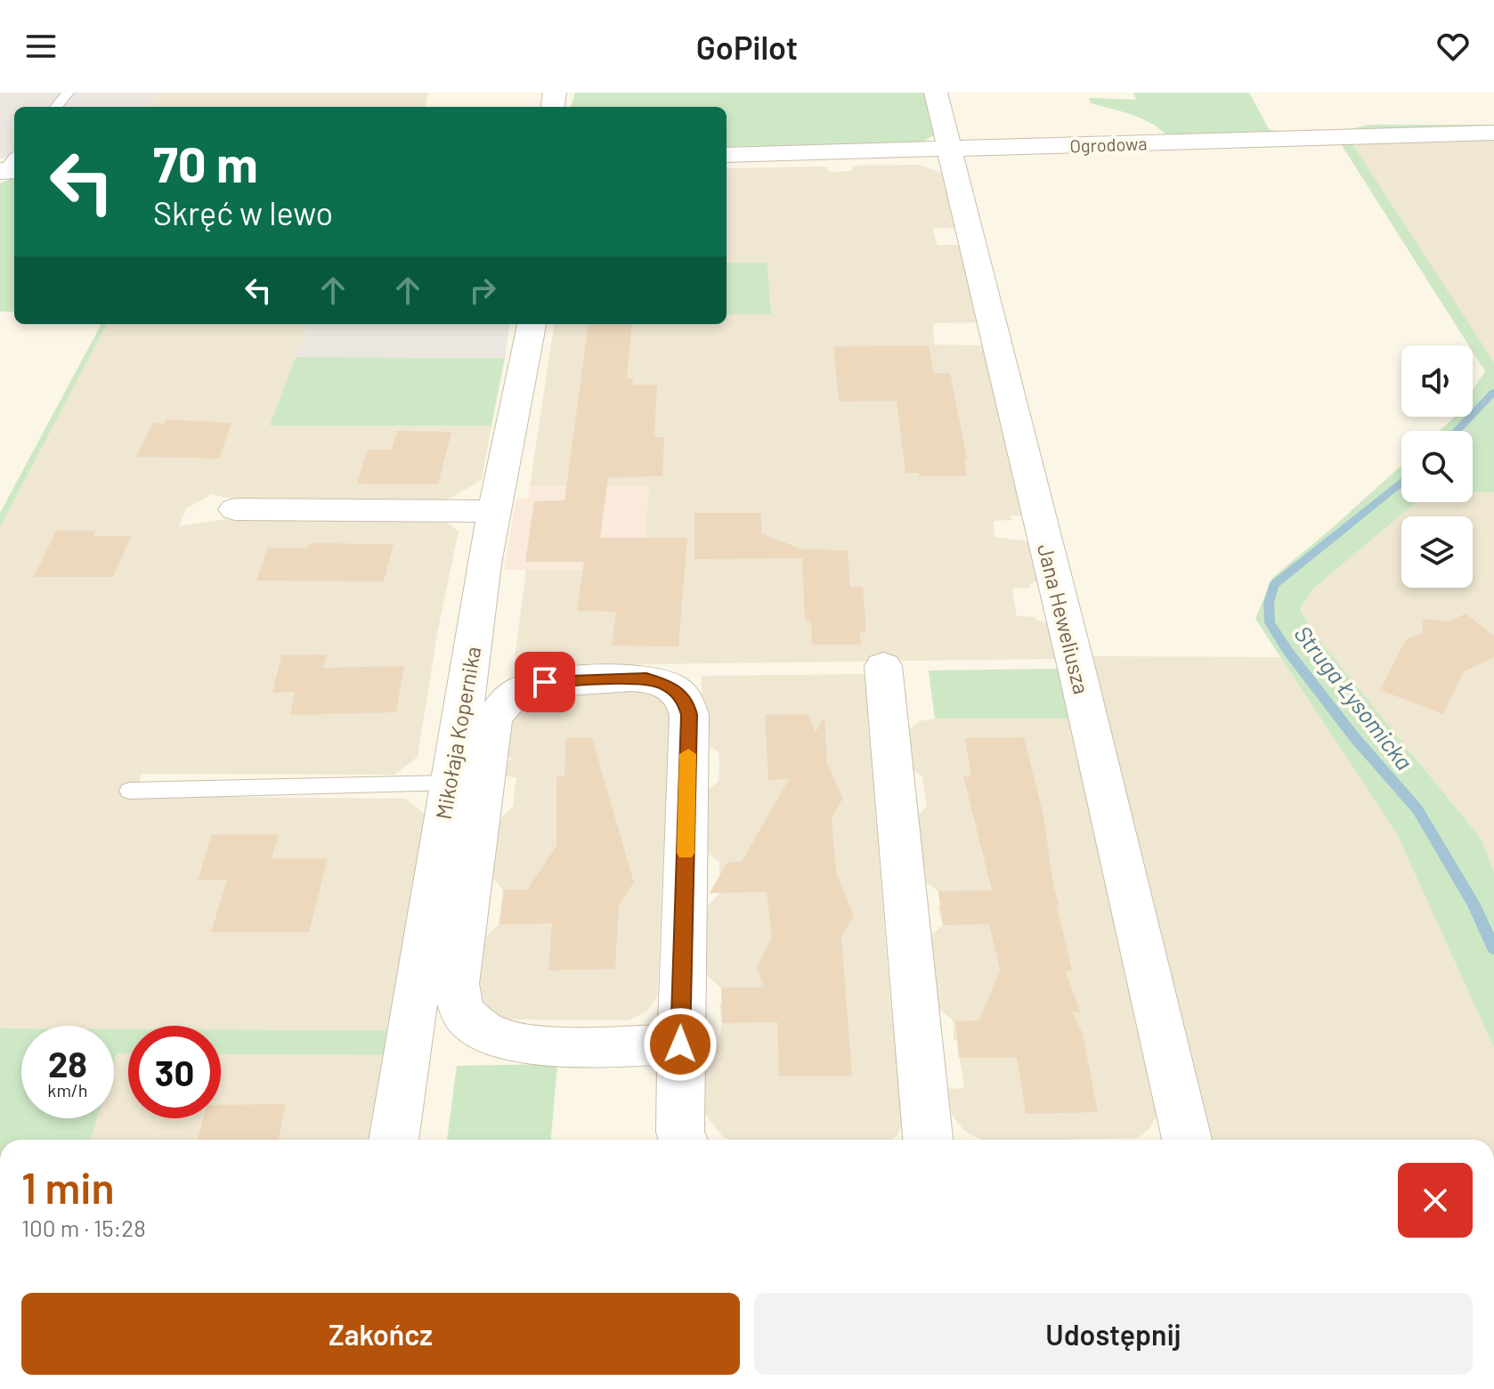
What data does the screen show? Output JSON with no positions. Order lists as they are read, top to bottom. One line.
{"streets":{"street":["Ogrodowa","Jana Heweliusza","Mikołaja Kopernika"]},"crossings":[["Ogrodowa","Jana Heweliusza"]],"water":["Struga Łysomicka"],"page":{"header":"GoPilot","turn":["70 m","Skręć w lewo"],"speed":"28 km/h","limit":"30","heading":["1 min","100 m · 15:28"],"buttons":["Zakończ","Udostępnij"]}}
